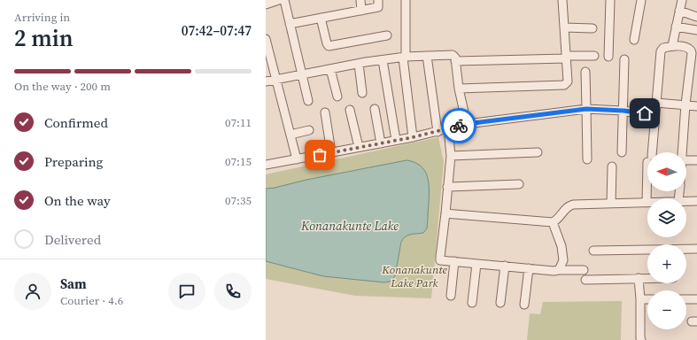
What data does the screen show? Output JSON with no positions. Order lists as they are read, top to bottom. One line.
{"water":["Konanakunte Lake"],"parks":["Konanakunte Lake Park"],"north":"left","page":{"heading":["2 min","Arriving in","07:42–07:47"],"panel":["Sam","Courier · 4.6"],"bar":"On the way · 200 m","list":[["Confirmed","07:11"],["Preparing","07:15"],["On the way","07:35"],"Delivered"],"map_buttons":["+","−"]}}
